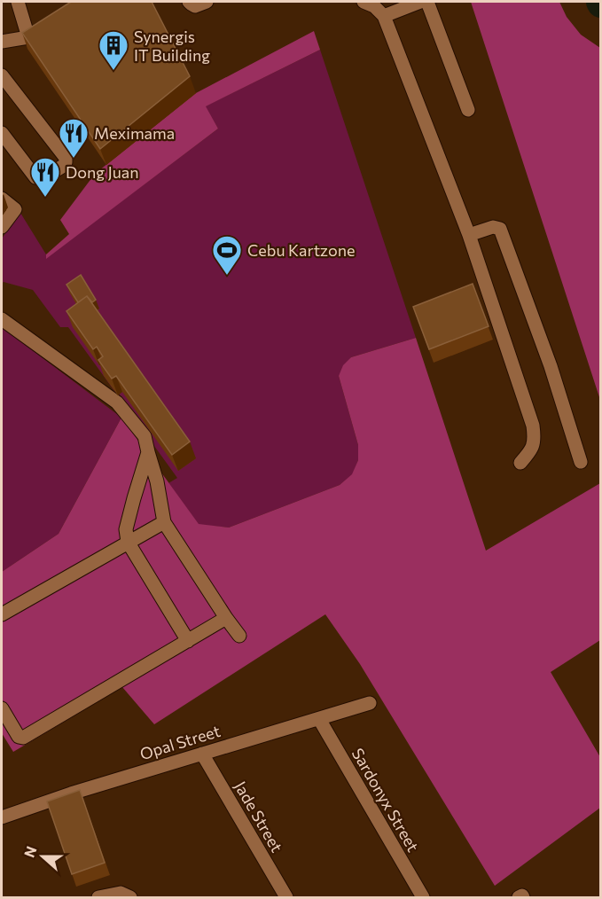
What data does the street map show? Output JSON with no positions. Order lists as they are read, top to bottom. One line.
{"streets":{"street":["Opal Street","Sardonyx Street","Jade Street"]},"crossings":[["Opal Street","Sardonyx Street"],["Opal Street","Jade Street"]],"places":{"building":["Synergis IT Building"],"restaurant":["Meximama","Dong Juan"],"sports":["Cebu Kartzone"]},"north":"left"}
